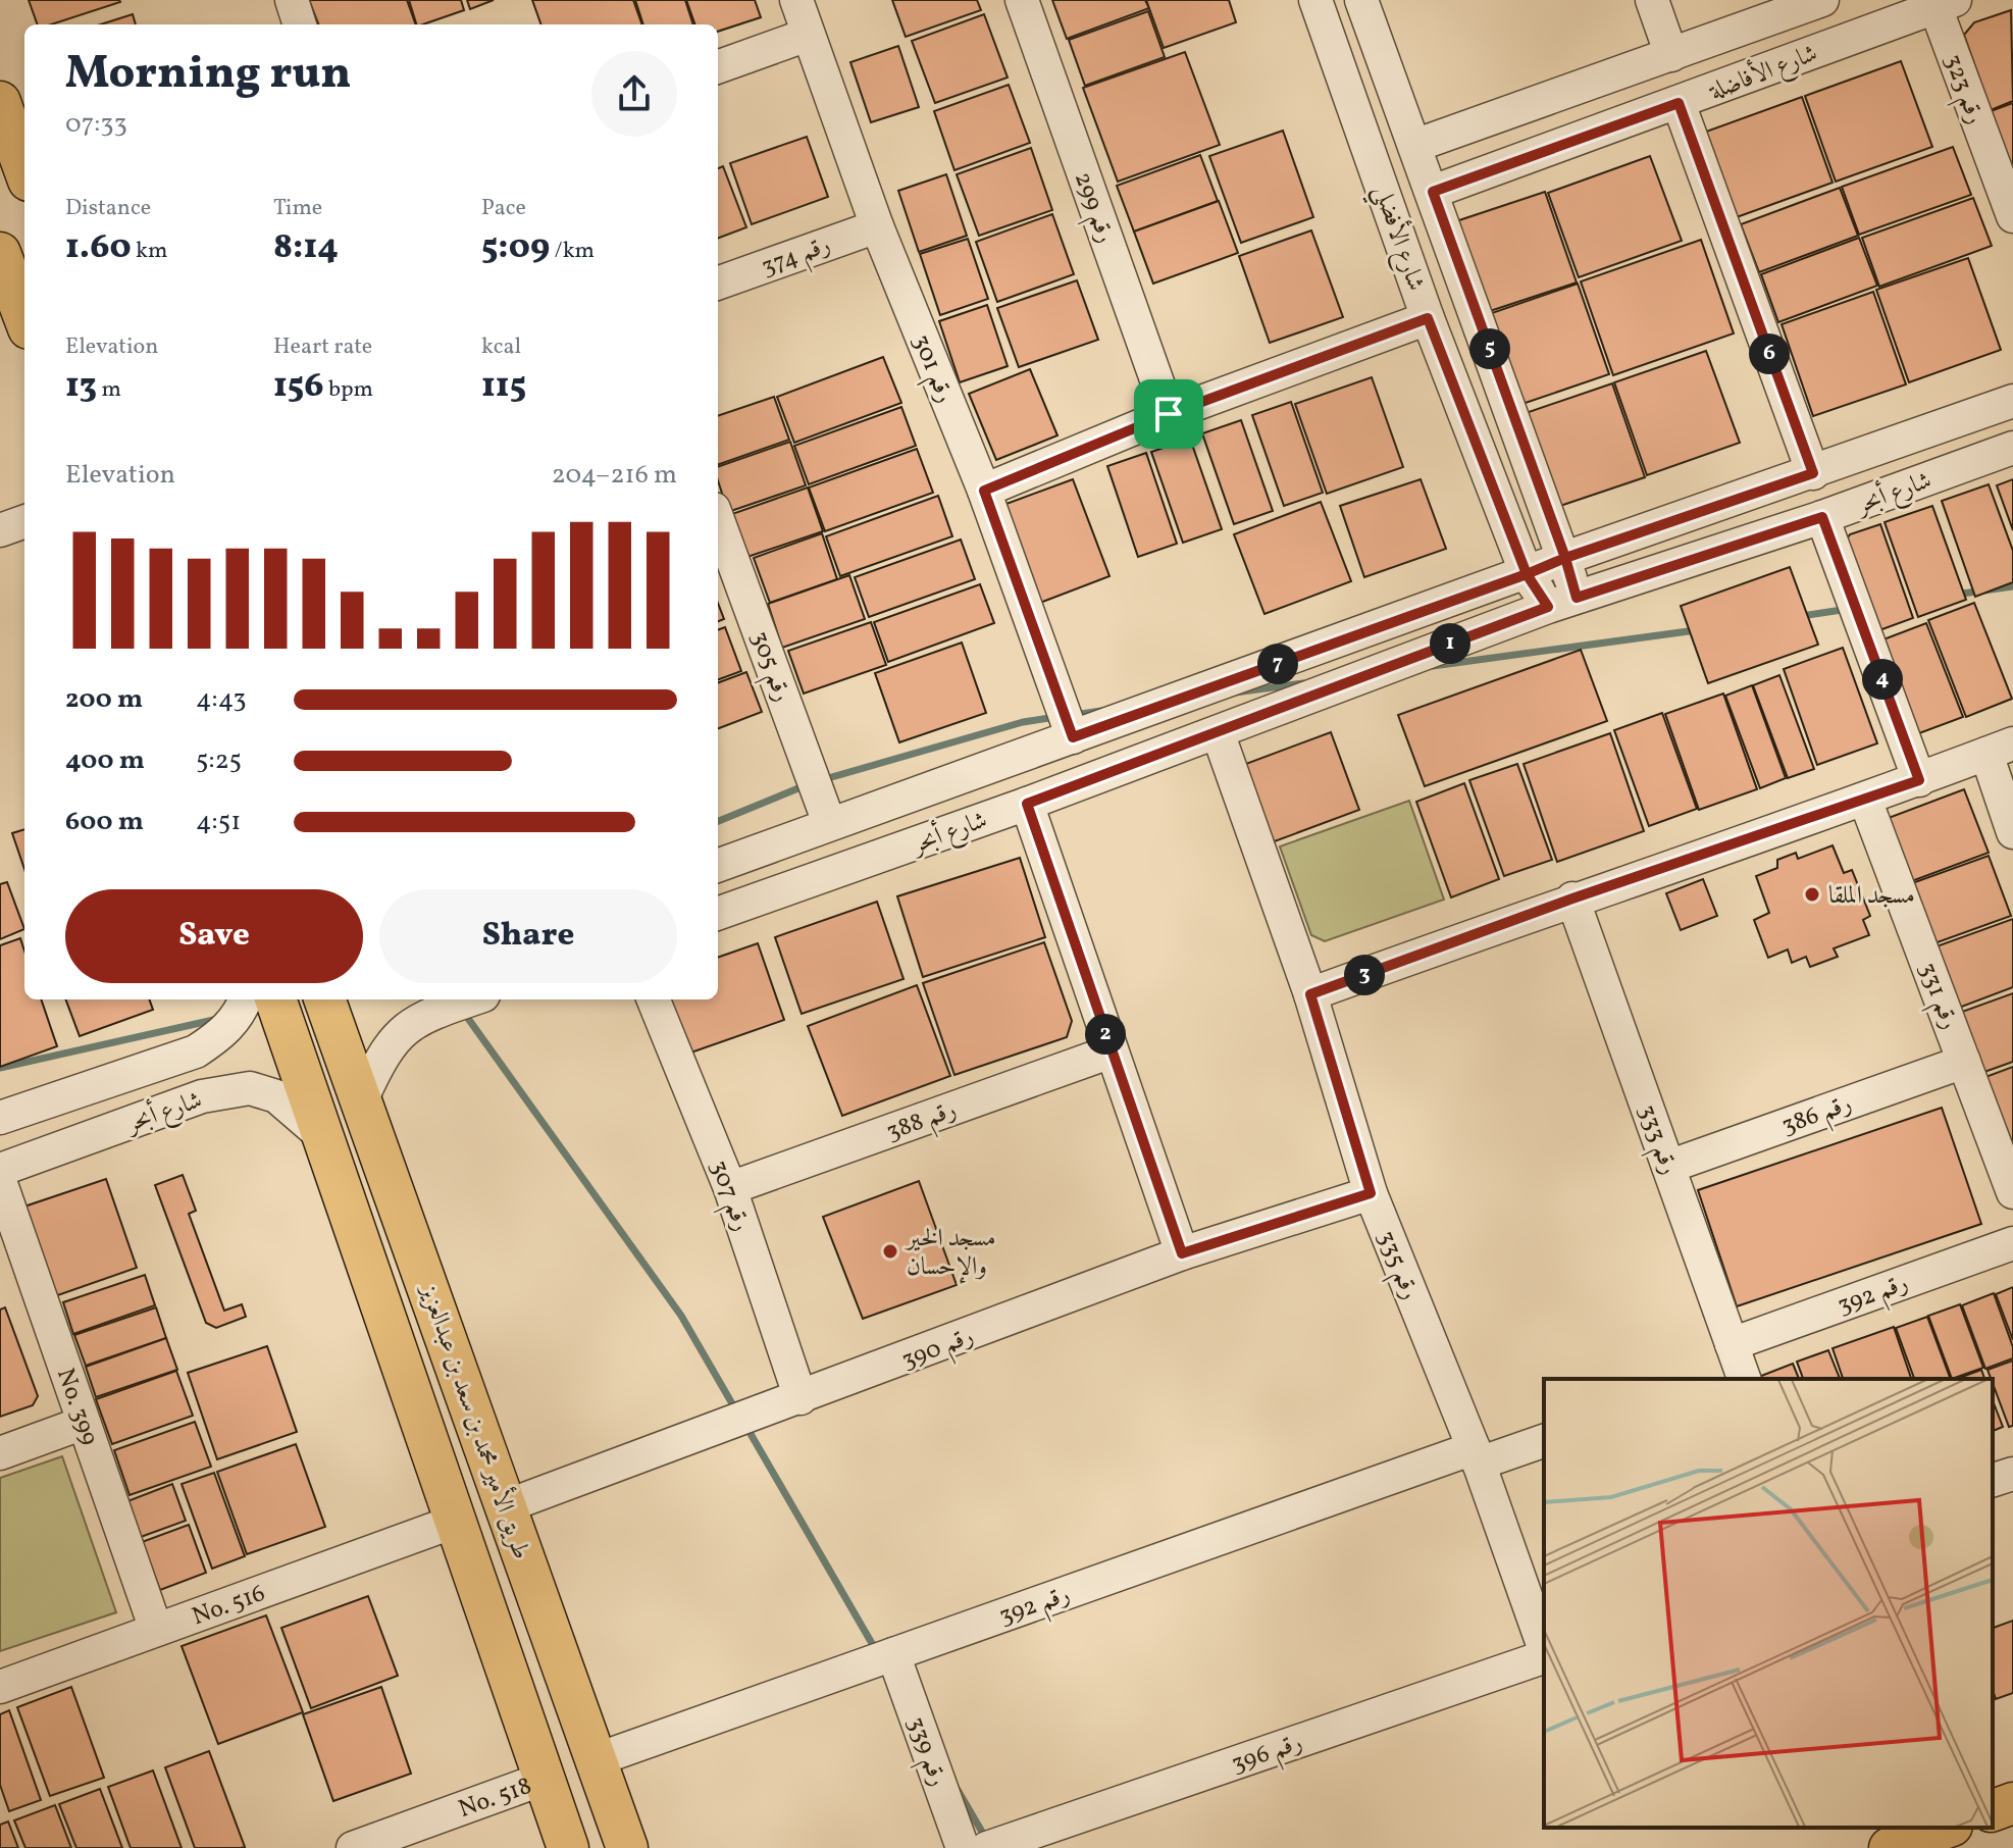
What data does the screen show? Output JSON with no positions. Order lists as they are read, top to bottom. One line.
{"streets":{"main road":["طريق الأمير محمد بن سعد بن عبدالعزيز"],"street":["شارع الأفاضلة","رقم 323","رقم 299","شارع الأفضلي","رقم 374","رقم 301","شارع أبحر","رقم 305","رقم 331","رقم 386","رقم 388","رقم 333","رقم 307","رقم 335","رقم 392","رقم 390","No. 399","No. 516","رقم 339","رقم 396","No. 518"]},"crossings":[["شارع الأفاضلة","رقم 323"],["شارع الأفاضلة","شارع الأفضلي"],["شارع الأفضلي","شارع أبحر"],["رقم 374","رقم 301"],["رقم 301","شارع أبحر"],["شارع أبحر","رقم 305"],["شارع أبحر","رقم 335"],["شارع أبحر","طريق الأمير محمد بن سعد بن عبدالعزيز"],["رقم 331","رقم 386"],["رقم 386","رقم 333"],["رقم 388","رقم 307"],["رقم 333","رقم 392"],["رقم 307","رقم 390"],["رقم 335","رقم 392"],["رقم 335","رقم 390"],["رقم 392","طريق الأمير محمد بن سعد بن عبدالعزيز"],["رقم 392","رقم 339"],["رقم 390","طريق الأمير محمد بن سعد بن عبدالعزيز"],["No. 399","No. 516"],["طريق الأمير محمد بن سعد بن عبدالعزيز","No. 516"],["طريق الأمير محمد بن سعد بن عبدالعزيز","No. 518"]],"places":["مسجد الملقا","مسجد الخير والإحسان"],"page":{"heading":["Morning run","07:33"],"stats":[["Distance","1.60 km"],["Time","8:14"],["Pace","5:09 /km"],["Elevation","13 m"],["Heart rate","156 bpm"],["kcal","115"]],"pins":["5","6","1","7","4","3","2"],"chart":["Elevation","204–216 m"],"list":[{"name":"200 m","note":"4:43"},{"name":"400 m","note":"5:25"},{"name":"600 m","note":"4:51"}],"buttons":["Save","Share"]}}
